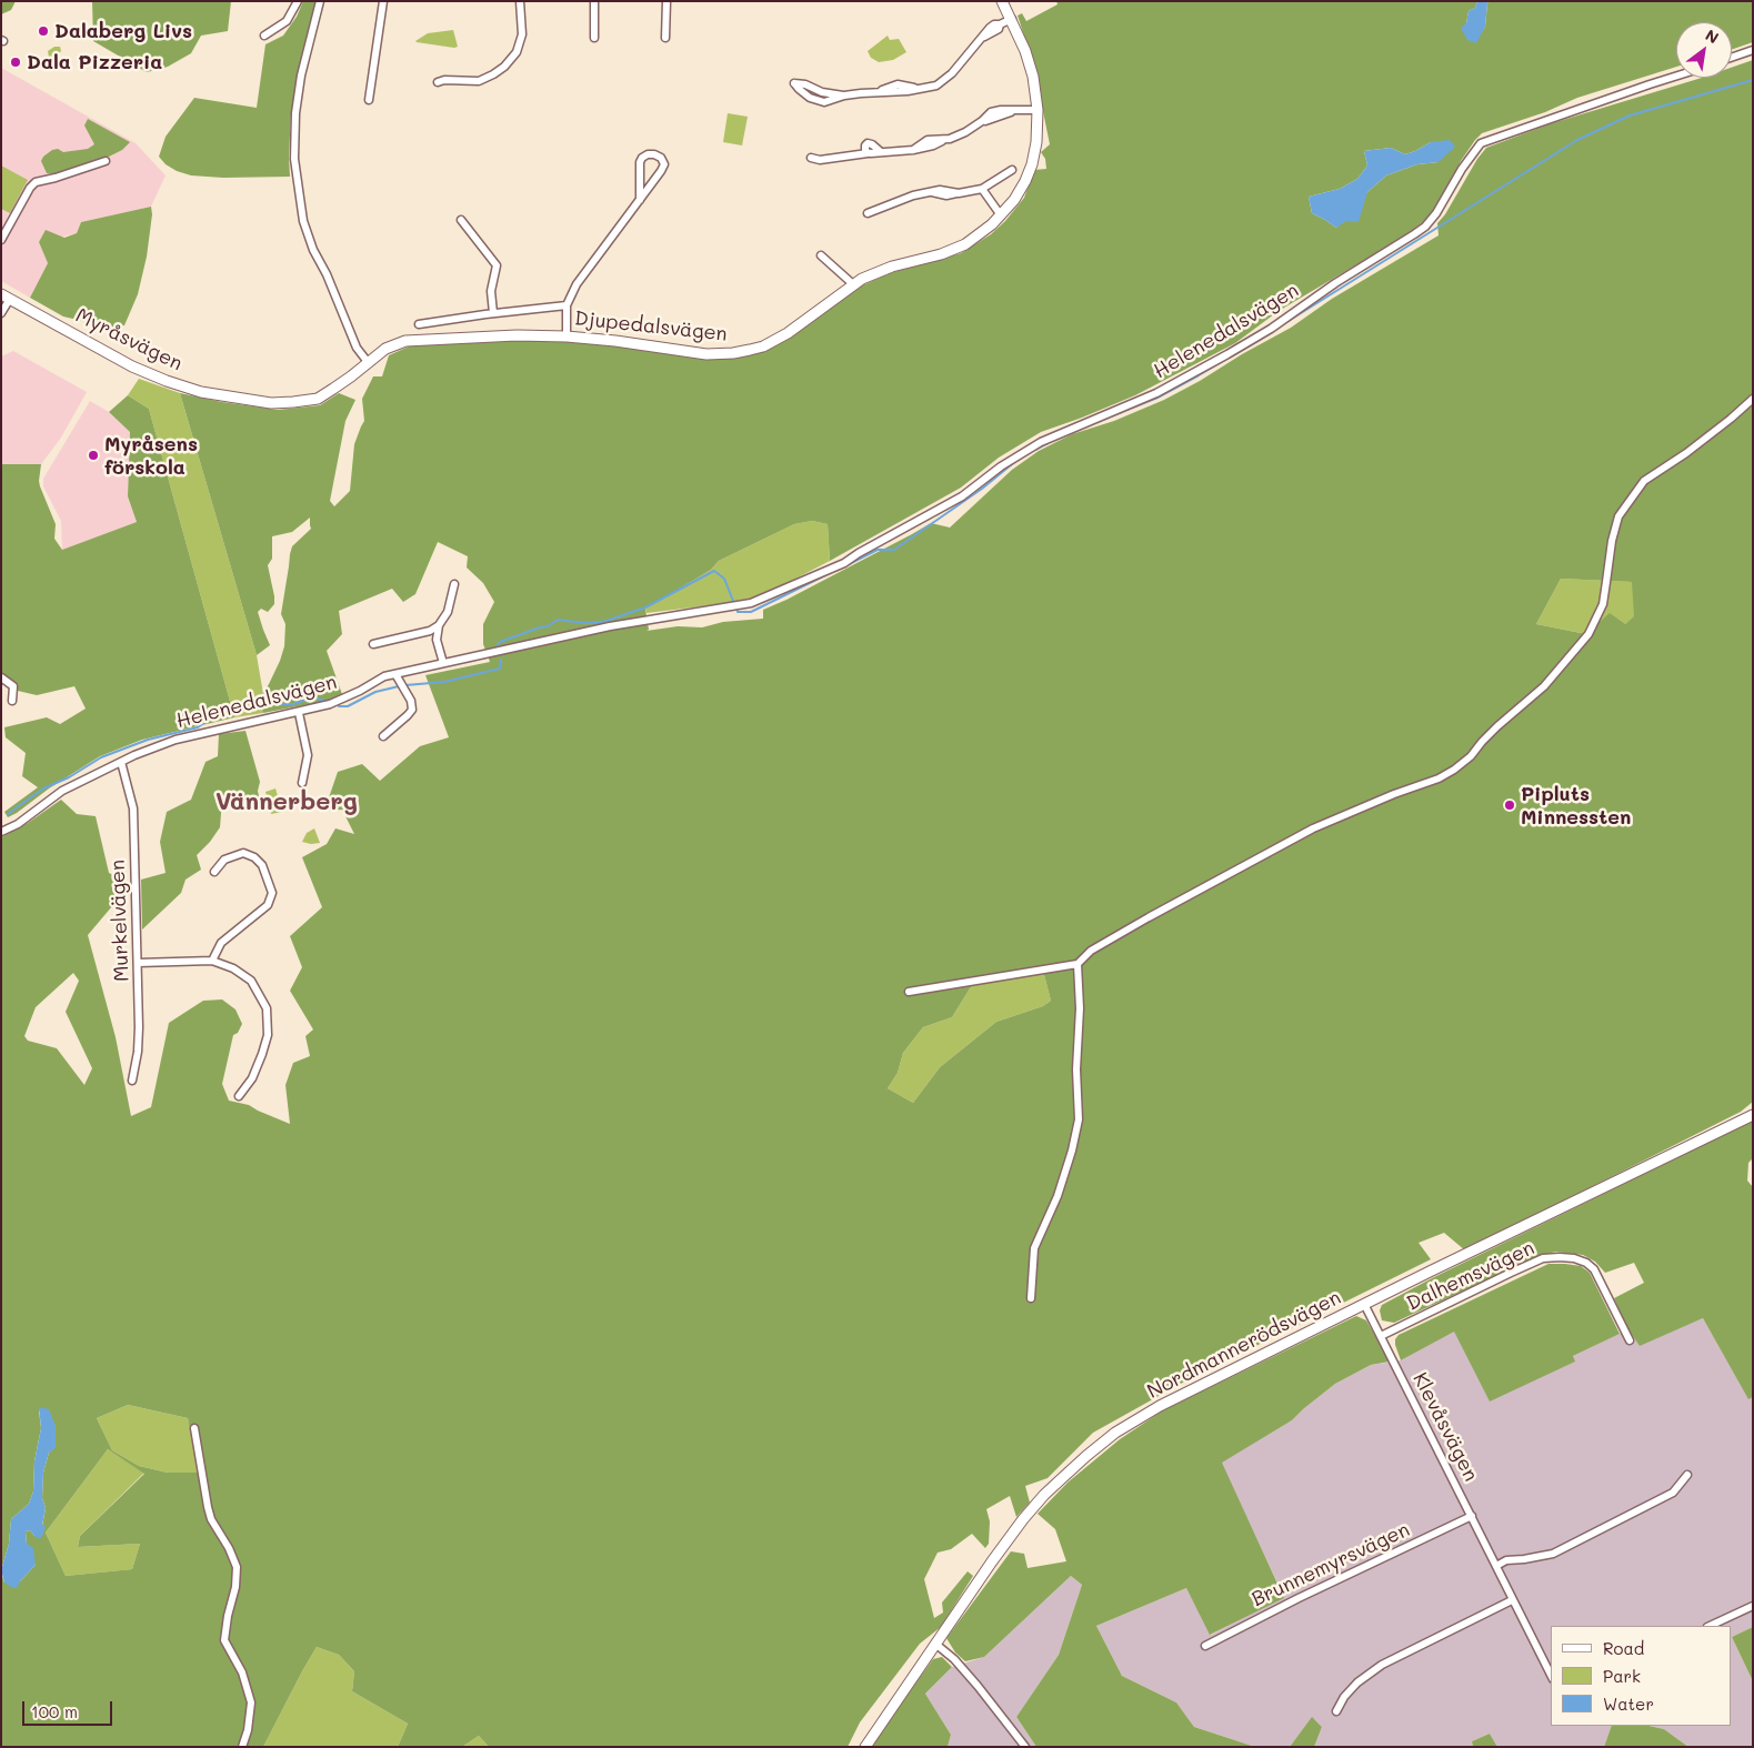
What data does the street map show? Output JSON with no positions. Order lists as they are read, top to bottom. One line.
{"streets":{"street":["Djupedalsvägen","Helenedalsvägen","Myråsvägen","Murkelvägen","Dalhemsvägen","Nordmannerödsvägen","Klevåsvägen","Brunnemyrsvägen"]},"crossings":[["Djupedalsvägen","Myråsvägen"],["Helenedalsvägen","Murkelvägen"],["Dalhemsvägen","Klevåsvägen"],["Nordmannerödsvägen","Klevåsvägen"],["Klevåsvägen","Brunnemyrsvägen"]],"districts":["Vännerberg"],"places":["Dalaberg Livs","Dala Pizzeria","Myråsens förskola","Pipluts Minnessten"],"legend":["Road","Park","Water"],"scale_bar":"100 m","north":"top right"}
